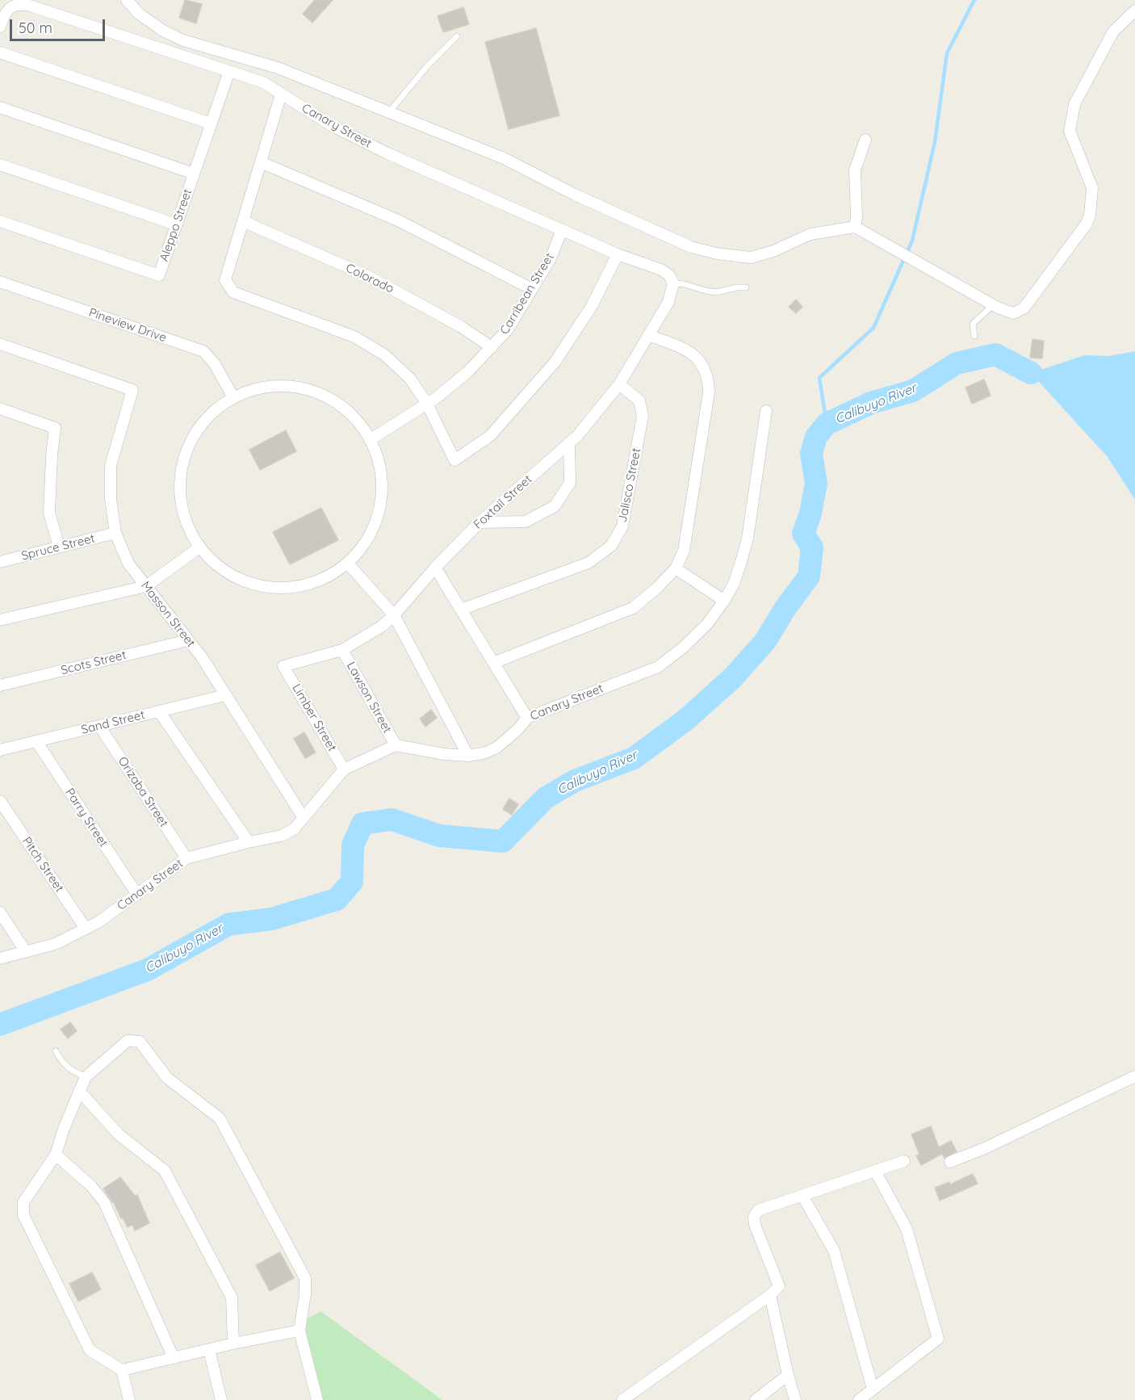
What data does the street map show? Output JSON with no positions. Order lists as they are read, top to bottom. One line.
{"streets":{"street":["Canary Street","Aleppo Street","Colorado","Carribean Street","Pineview Drive","Jalisco Street","Foxtail Street","Spruce Street","Masson Street","Scots Street","Lawson Street","Limber Street","Sand Street","Orizaba Street","Parry Street","Pitch Street"]},"crossings":[["Canary Street","Aleppo Street"],["Canary Street","Carribean Street"],["Canary Street","Foxtail Street"],["Canary Street","Masson Street"],["Canary Street","Lawson Street"],["Canary Street","Limber Street"],["Canary Street","Orizaba Street"],["Canary Street","Parry Street"],["Canary Street","Pitch Street"],["Colorado","Carribean Street"],["Jalisco Street","Foxtail Street"],["Foxtail Street","Lawson Street"],["Foxtail Street","Limber Street"],["Spruce Street","Masson Street"],["Masson Street","Scots Street"],["Masson Street","Sand Street"],["Sand Street","Orizaba Street"],["Sand Street","Parry Street"]],"water":["Calibuyo River"],"scale_bar":"50 m"}
